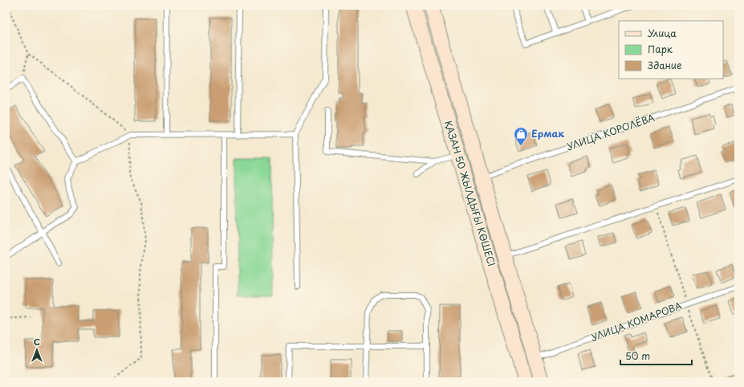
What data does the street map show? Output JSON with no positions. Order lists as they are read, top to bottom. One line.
{"streets":{"street":["ҚАЗАН 50 ЖЫЛДЫҒЫ КӨШЕСІ"],"lane":["УЛИЦА КОРОЛЁВА","УЛИЦА КОМАРОВА"]},"crossings":[["УЛИЦА КОРОЛЁВА","ҚАЗАН 50 ЖЫЛДЫҒЫ КӨШЕСІ"],["ҚАЗАН 50 ЖЫЛДЫҒЫ КӨШЕСІ","УЛИЦА КОМАРОВА"]],"places":{"shop":["Ермак"]},"legend":["Улица","Парк","Здание"],"scale_bar":"50 m","north":"top"}
